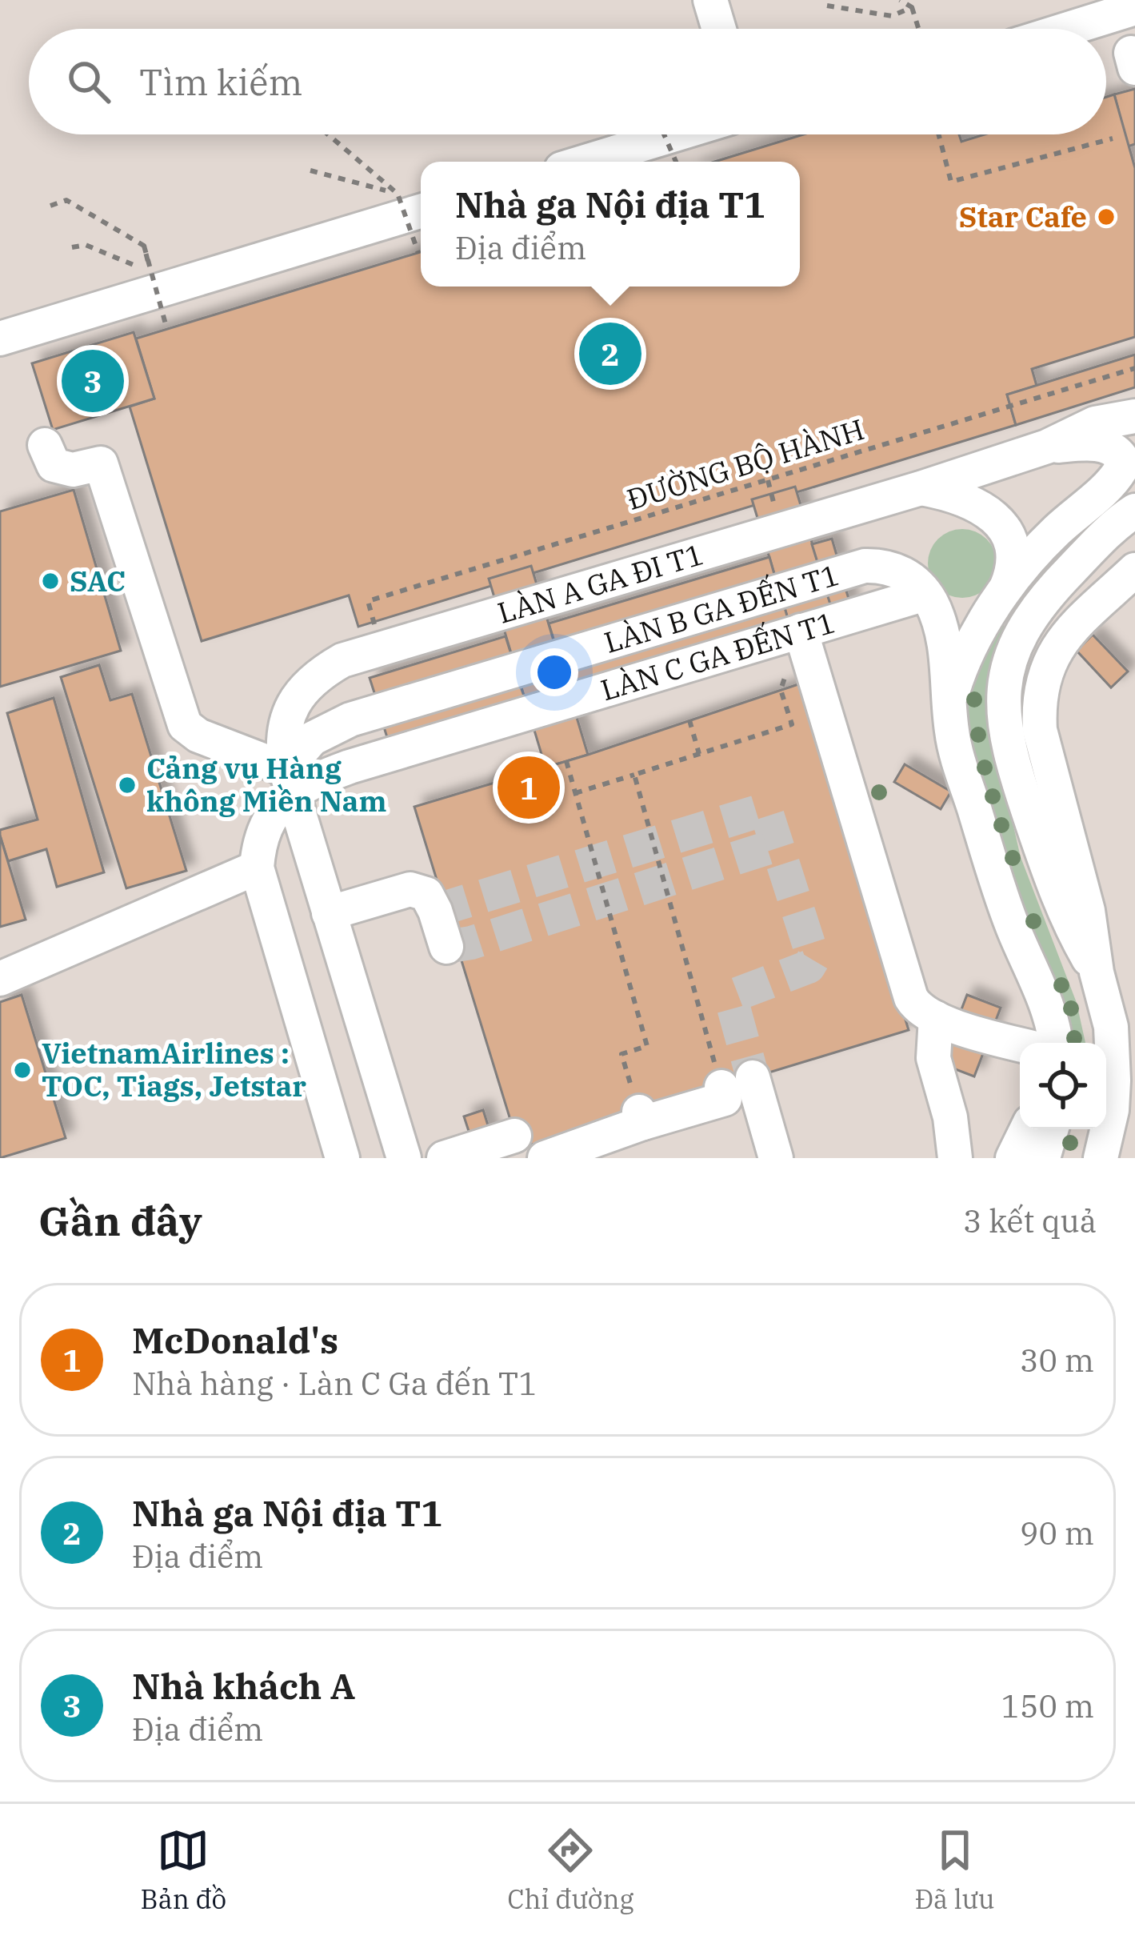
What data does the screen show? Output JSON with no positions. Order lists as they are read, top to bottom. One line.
{"streets":{"street":["LÀN A GA ĐI T1","LÀN B GA ĐẾN T1","LÀN C GA ĐẾN T1"],"path":["ĐƯỜNG BỘ HÀNH"]},"crossings":[["LÀN A GA ĐI T1","LÀN B GA ĐẾN T1"],["LÀN A GA ĐI T1","LÀN C GA ĐẾN T1"],["LÀN B GA ĐẾN T1","LÀN C GA ĐẾN T1"]],"places":["Star Cafe","SAC","Cảng vụ Hàng không Miền Nam","VietnamAirlines : TOC, Tiags, Jetstar"],"page":{"search":"Tìm kiếm","popup":["Nhà ga Nội địa T1","Địa điểm"],"pins":["2","3","1"],"heading":["Gần đây","3 kết quả"],"list":[{"mark":"1","name":"McDonald's","note":"Nhà hàng · Làn C Ga đến T1","value":"30 m"},{"mark":"2","name":"Nhà ga Nội địa T1","note":"Địa điểm","value":"90 m"},{"mark":"3","name":"Nhà khách A","note":"Địa điểm","value":"150 m"}],"nav":["Bản đồ","Chỉ đường","Đã lưu"]}}
